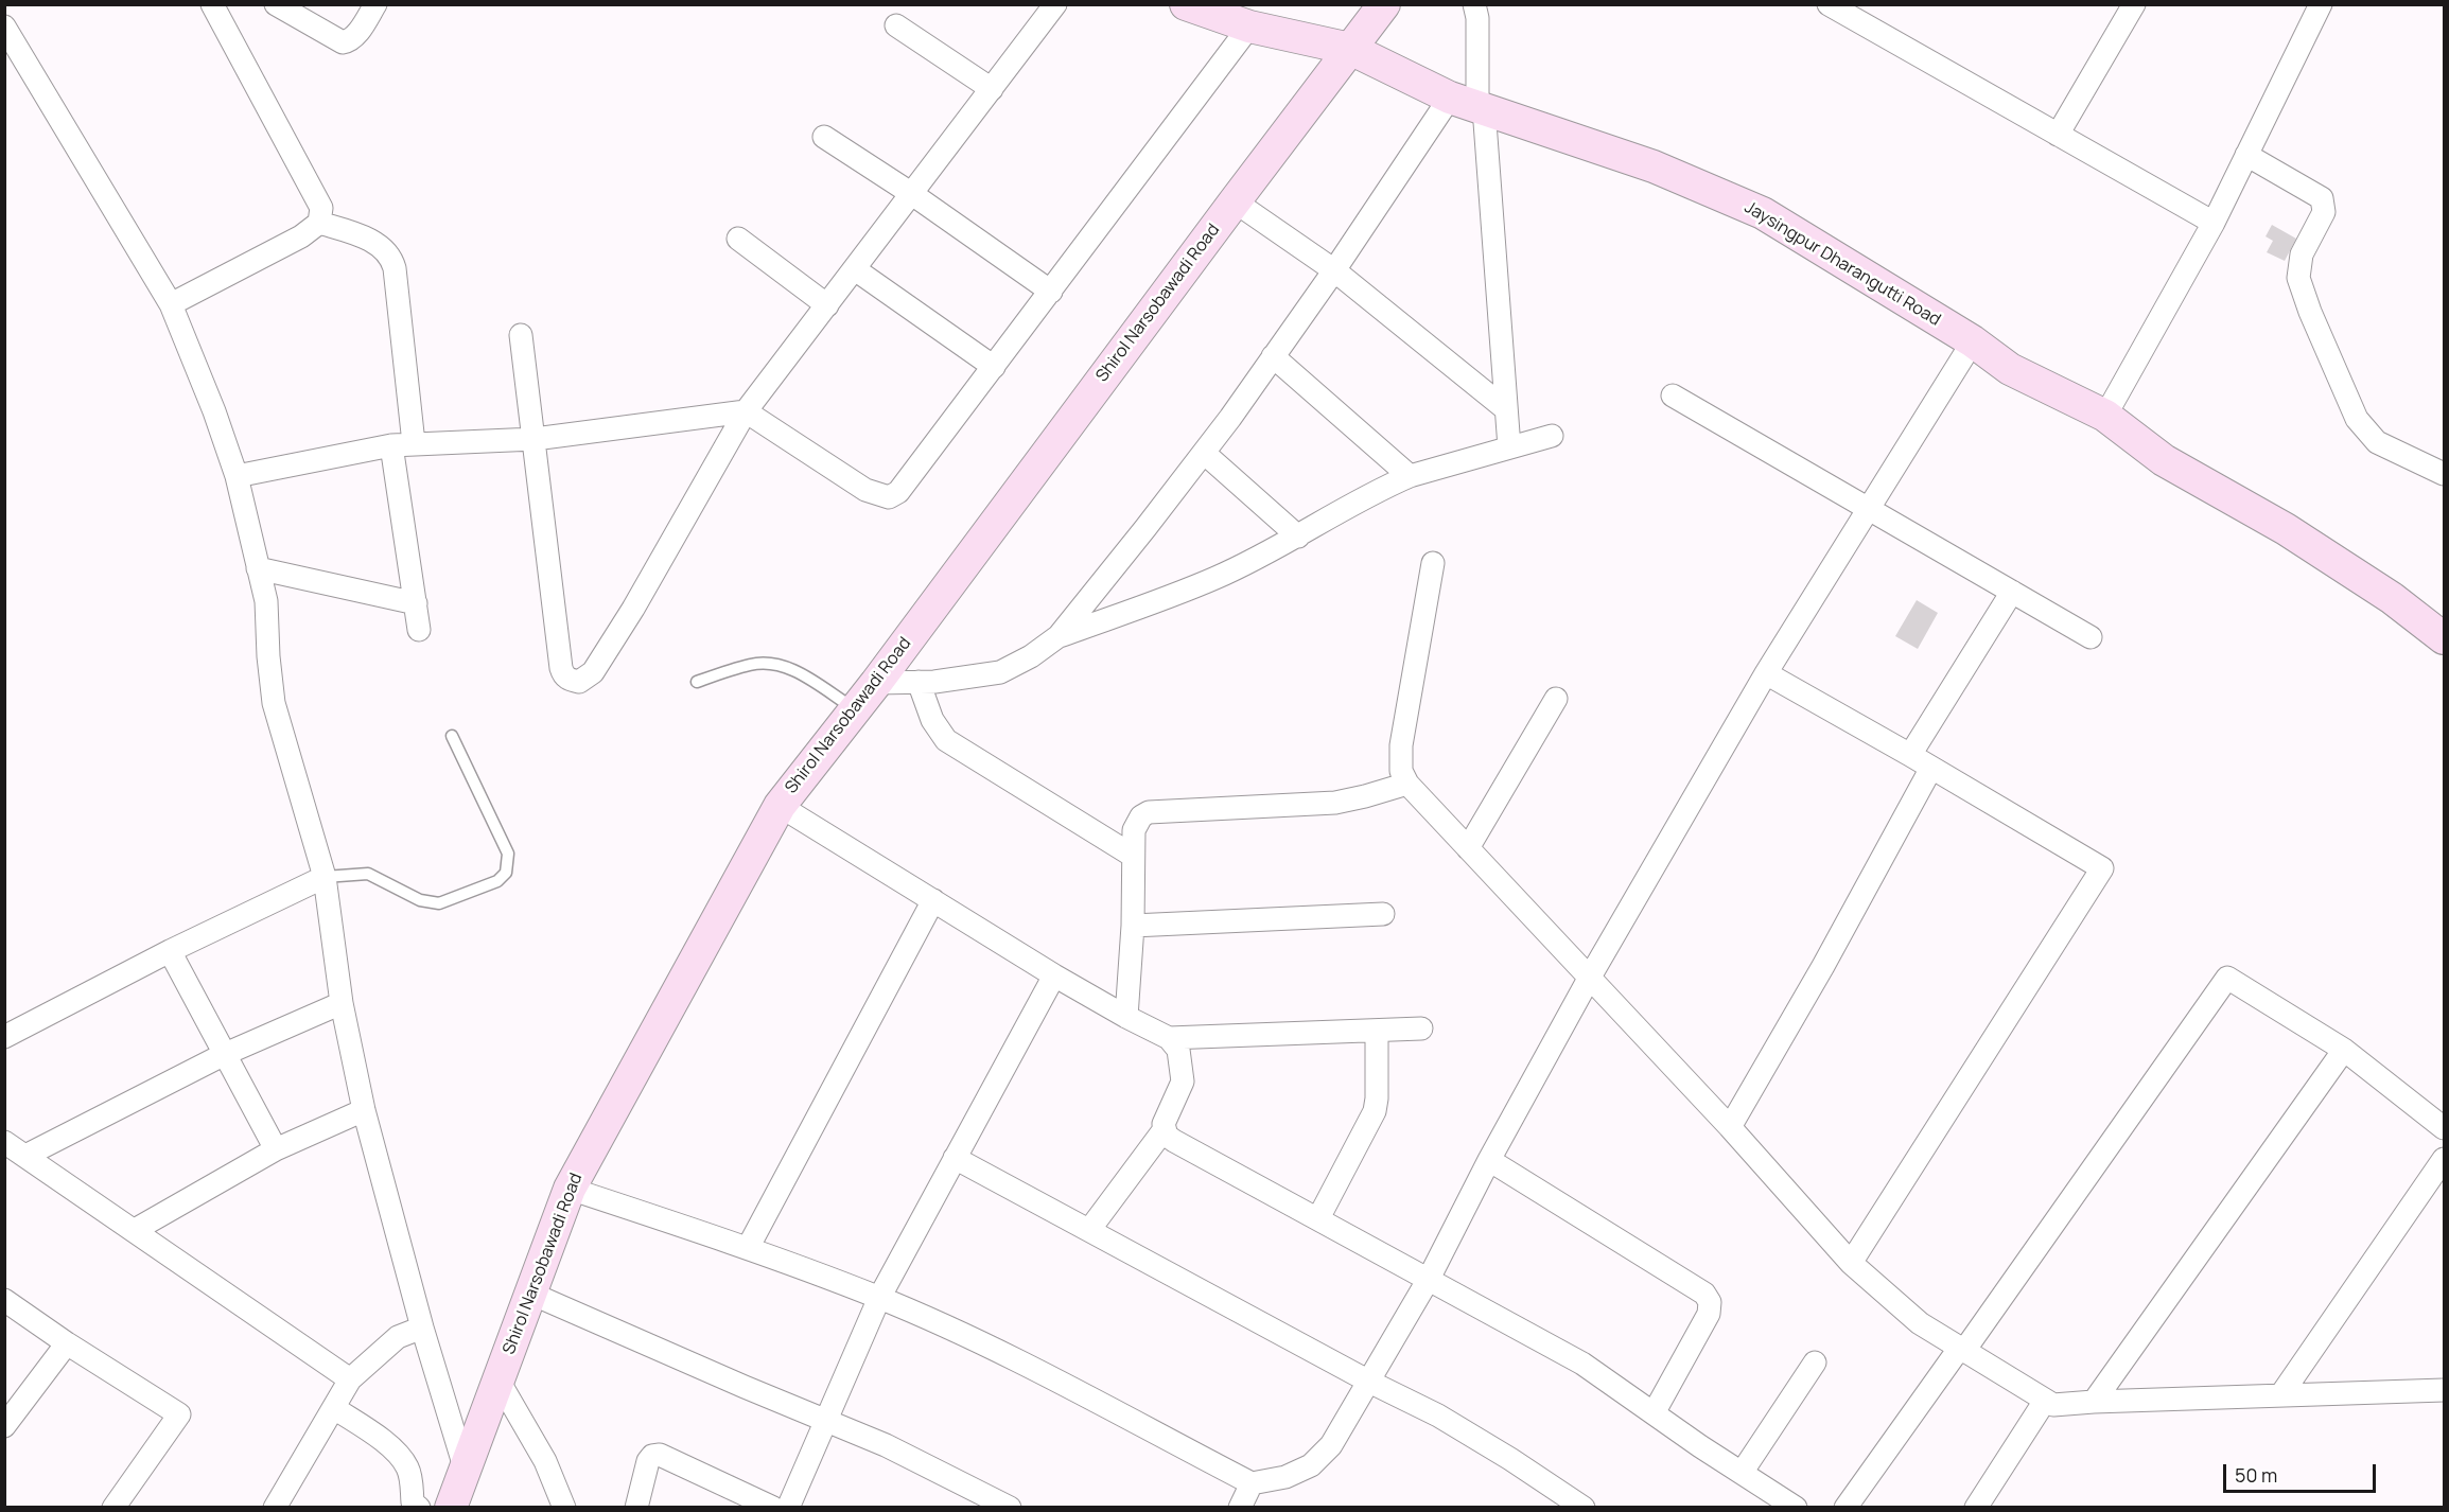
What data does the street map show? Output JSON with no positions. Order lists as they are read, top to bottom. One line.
{"streets":{"main road":["Jaysingpur Dharangutti Road","Shirol Narsobawadi Road"]},"crossings":[["Jaysingpur Dharangutti Road","Shirol Narsobawadi Road"]],"scale_bar":"50 m"}
